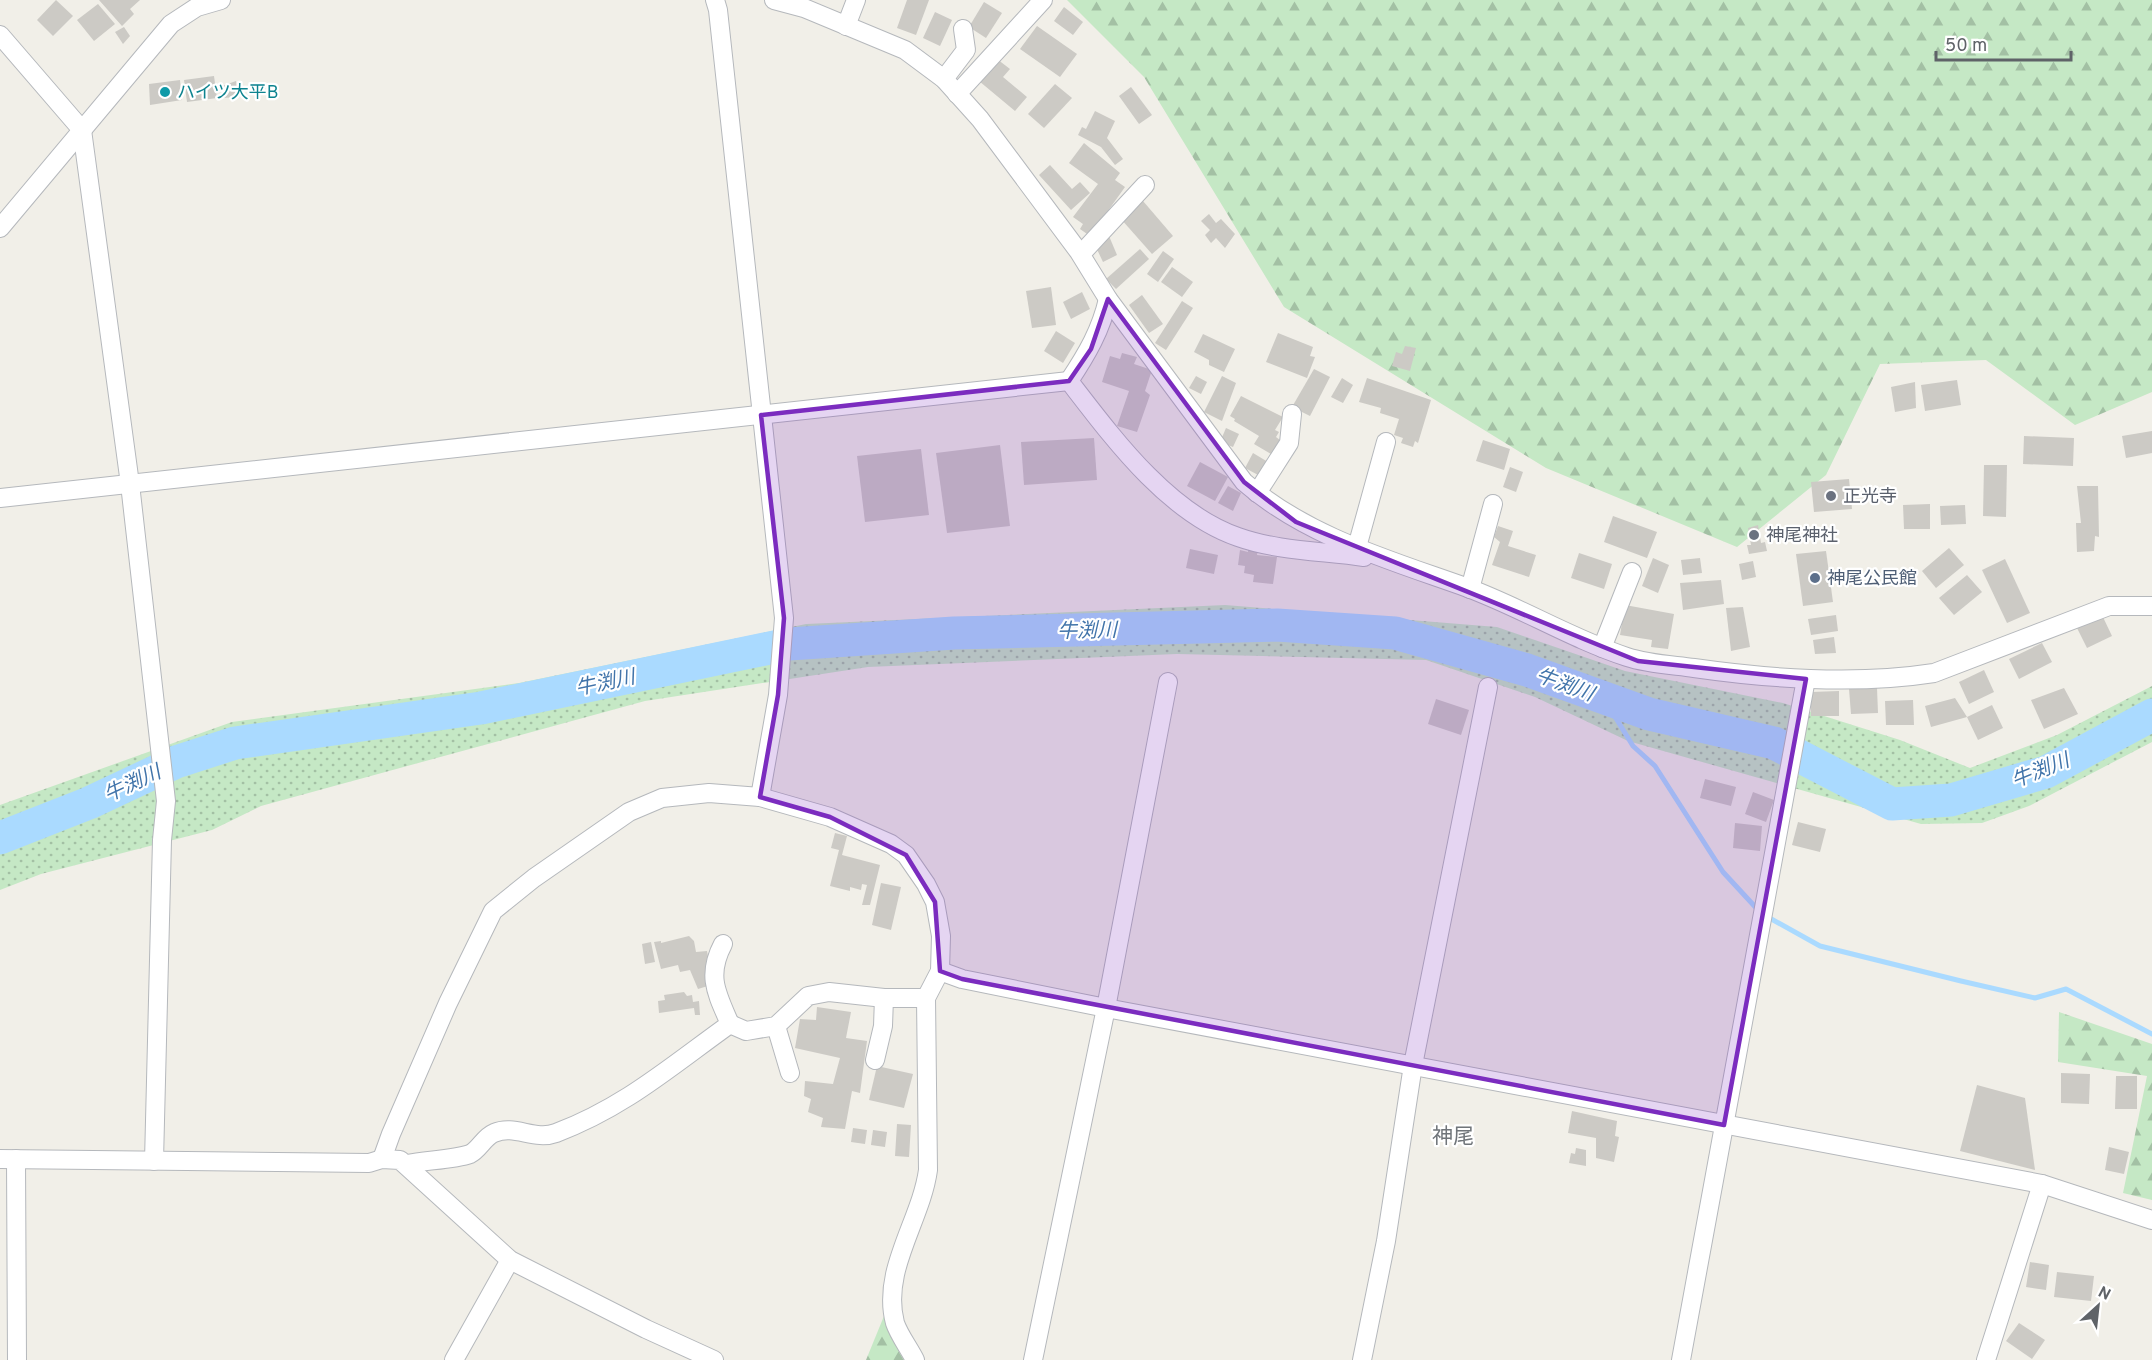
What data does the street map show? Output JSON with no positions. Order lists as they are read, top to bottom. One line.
{"districts":["神尾"],"water":["牛渕川"],"places":["ハイツ大平B","正光寺","神尾神社","神尾公民館"],"scale_bar":"50 m","north":"top right"}
